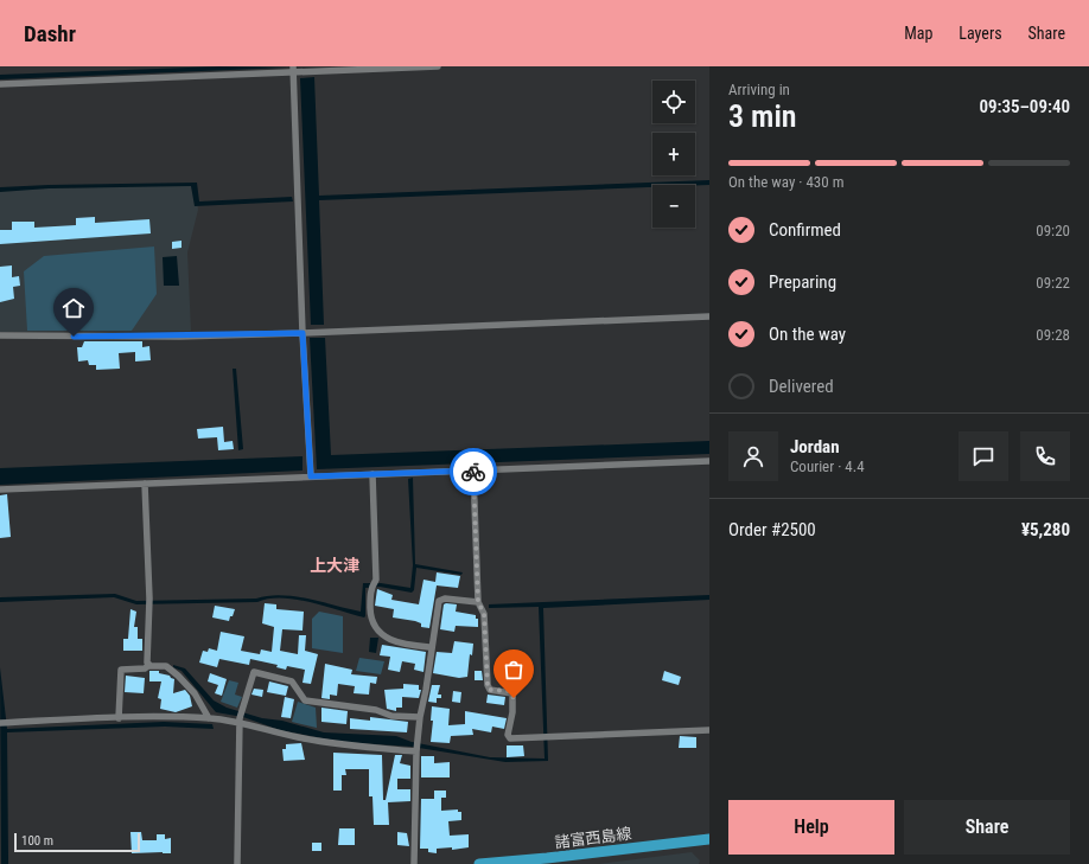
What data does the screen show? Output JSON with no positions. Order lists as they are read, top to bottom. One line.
{"streets":{"main road":["諸富西島線"]},"districts":["上大津"],"scale_bar":"100 m","page":{"header":"Dashr","nav":["Map","Layers","Share"],"heading":["3 min","Arriving in","09:35–09:40"],"panel":["Jordan","Courier · 4.4","Order #2500","¥5,280"],"map_buttons":["+","−"],"bar":"On the way · 430 m","list":[["Confirmed","09:20"],["Preparing","09:22"],["On the way","09:28"],"Delivered"],"buttons":["Help","Share"],"scale":"100 m"}}
